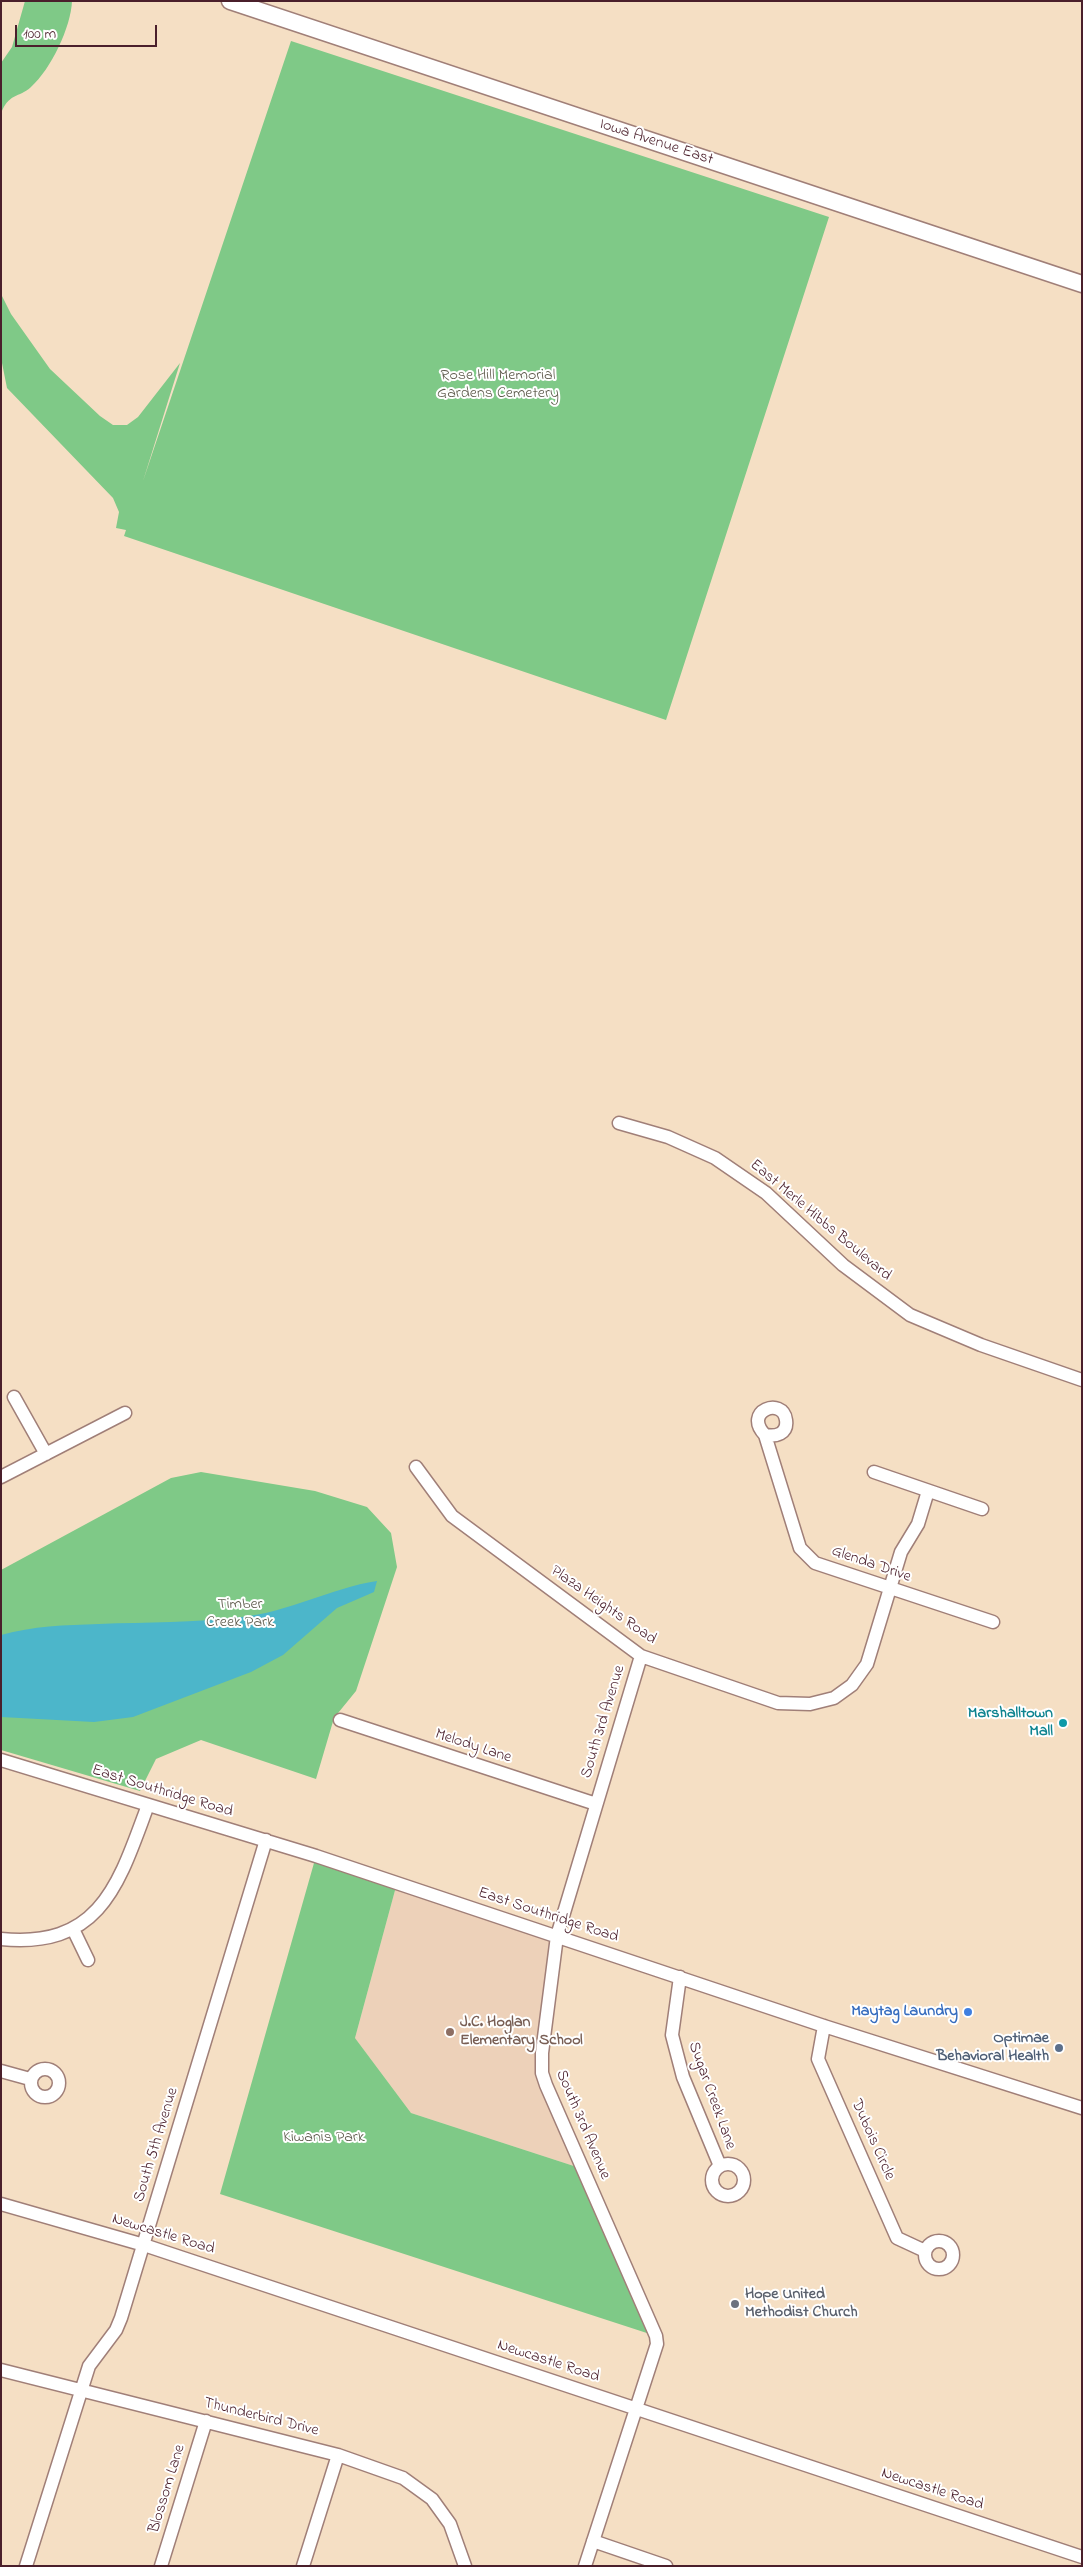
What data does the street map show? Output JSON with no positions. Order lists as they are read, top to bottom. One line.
{"streets":{"main road":["Iowa Avenue East"],"street":["East Merle Hibbs Boulevard","Glenda Drive","Plaza Heights Road","South 3rd Avenue","Melody Lane","East Southridge Road","Sugar Creek Lane","Dubois Circle","South 5th Avenue","Newcastle Road","Thunderbird Drive","Blossom Lane"]},"crossings":[["Glenda Drive","Plaza Heights Road"],["Plaza Heights Road","South 3rd Avenue"],["South 3rd Avenue","Melody Lane"],["South 3rd Avenue","East Southridge Road"],["South 3rd Avenue","Newcastle Road"],["East Southridge Road","Sugar Creek Lane"],["East Southridge Road","Dubois Circle"],["East Southridge Road","South 5th Avenue"],["South 5th Avenue","Newcastle Road"],["South 5th Avenue","Thunderbird Drive"],["Thunderbird Drive","Blossom Lane"]],"parks":["Rose Hill Memorial Gardens Cemetery","Timber Creek Park","Kiwanis Park"],"places":["Marshalltown Mall","Maytag Laundry","J.C. Hoglan Elementary School","Optimae Behavioral Health","Hope United Methodist Church"],"scale_bar":"100 m"}
